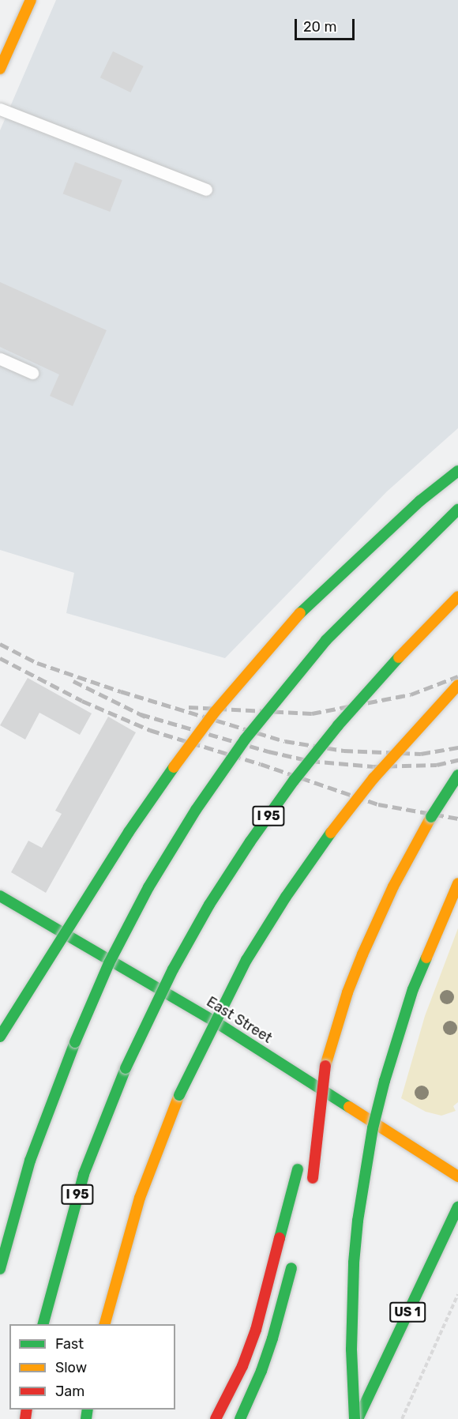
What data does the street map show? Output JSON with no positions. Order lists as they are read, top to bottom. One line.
{"streets":{"main road":["I 95","East Street","US 1"]},"legend":["Fast","Slow","Jam"],"scale_bar":"20 m"}
